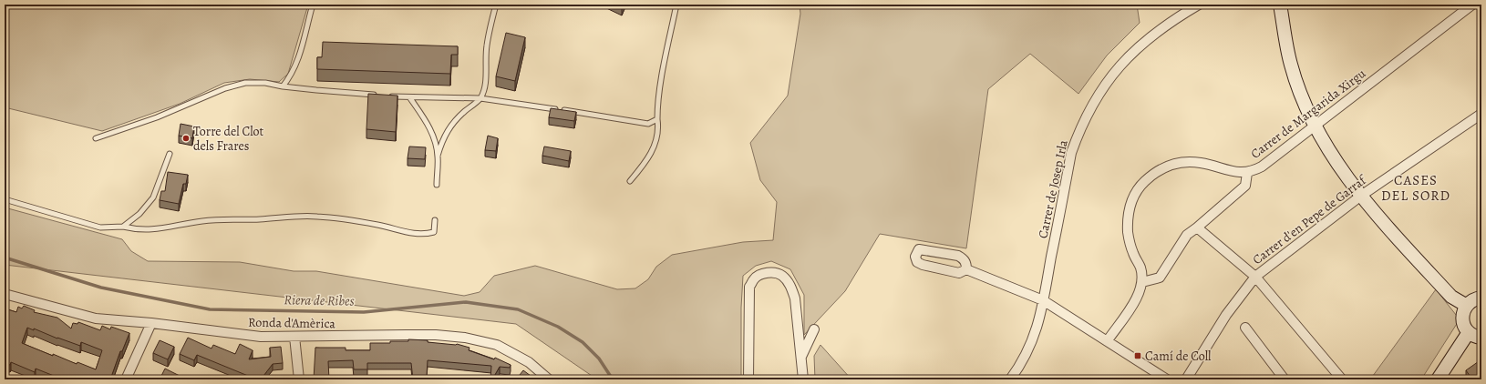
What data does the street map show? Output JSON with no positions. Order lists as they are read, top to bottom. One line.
{"streets":{"street":["Carrer de Margarida Xirgu","Carrer de Josep Irla","Carrer d'en Pepe de Garraf","Ronda d'Amèrica"]},"districts":["CASES DEL SORD"],"water":["Riera de Ribes"],"places":{"other":["Torre del Clot dels Frares"],"transit":["Camí de Coll"]}}
